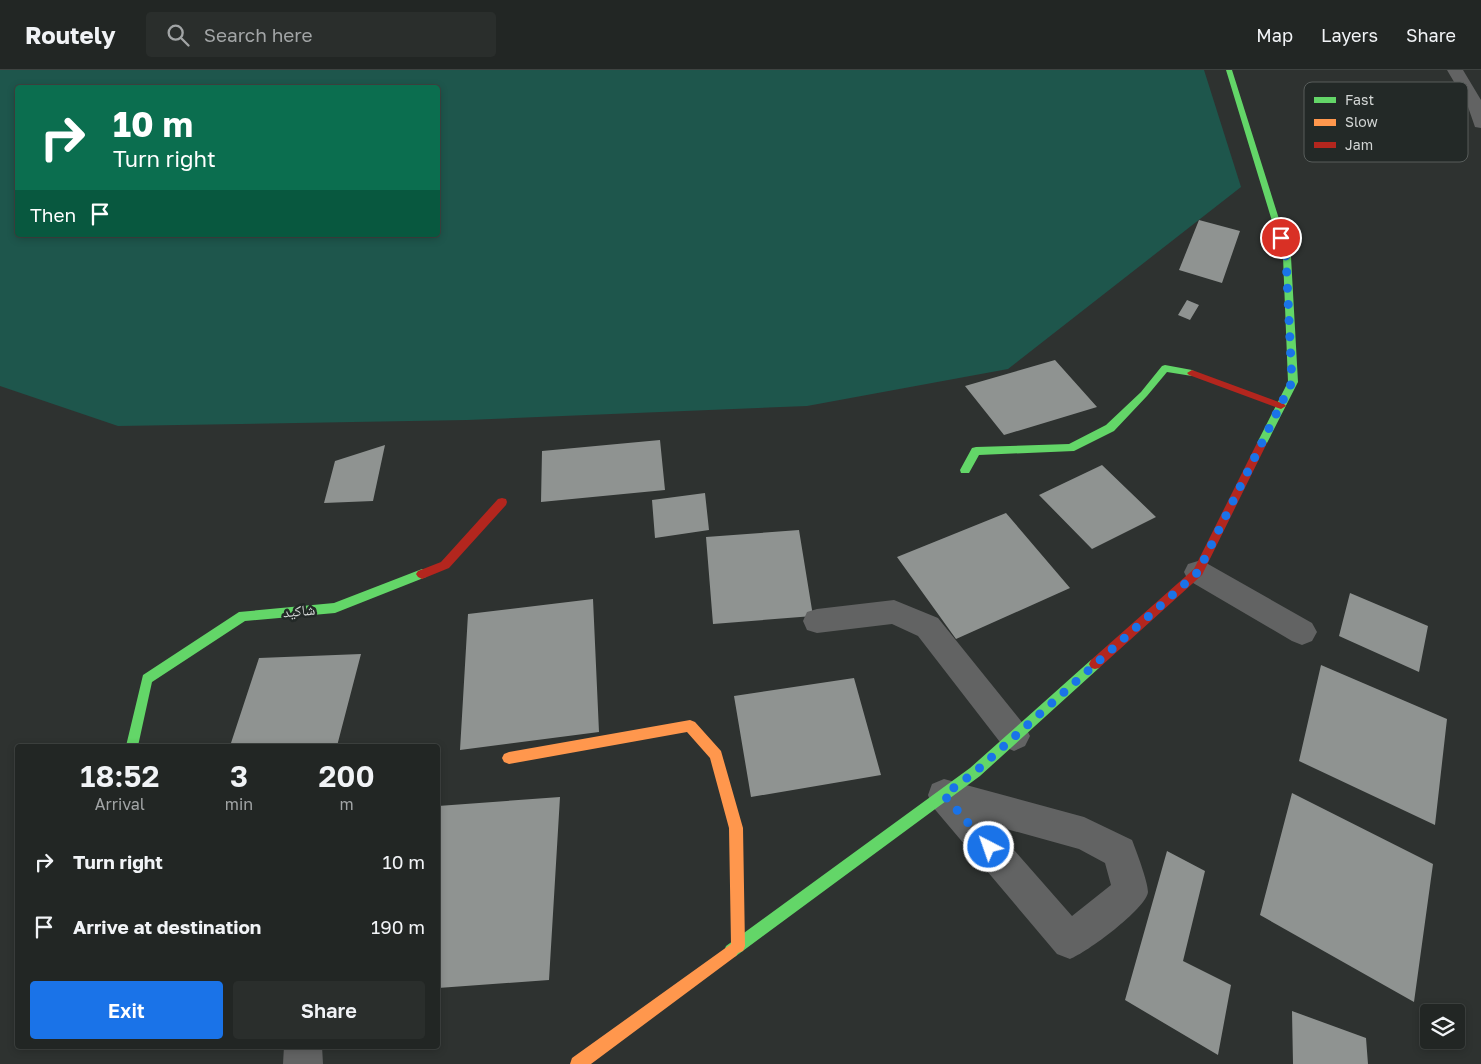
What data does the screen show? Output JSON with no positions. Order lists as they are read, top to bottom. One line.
{"streets":{"street":["شاكيد"]},"legend":["Fast","Slow","Jam"],"page":{"header":"Routely","search":"Search here","nav":["Map","Layers","Share"],"turn":["10 m","Turn right"],"then":"Then","eta":["18:52","Arrival","3","min","200","m"],"list":[{"name":"Turn right","value":"10 m"},{"name":"Arrive at destination","value":"190 m"}],"buttons":["Exit","Share"]}}
